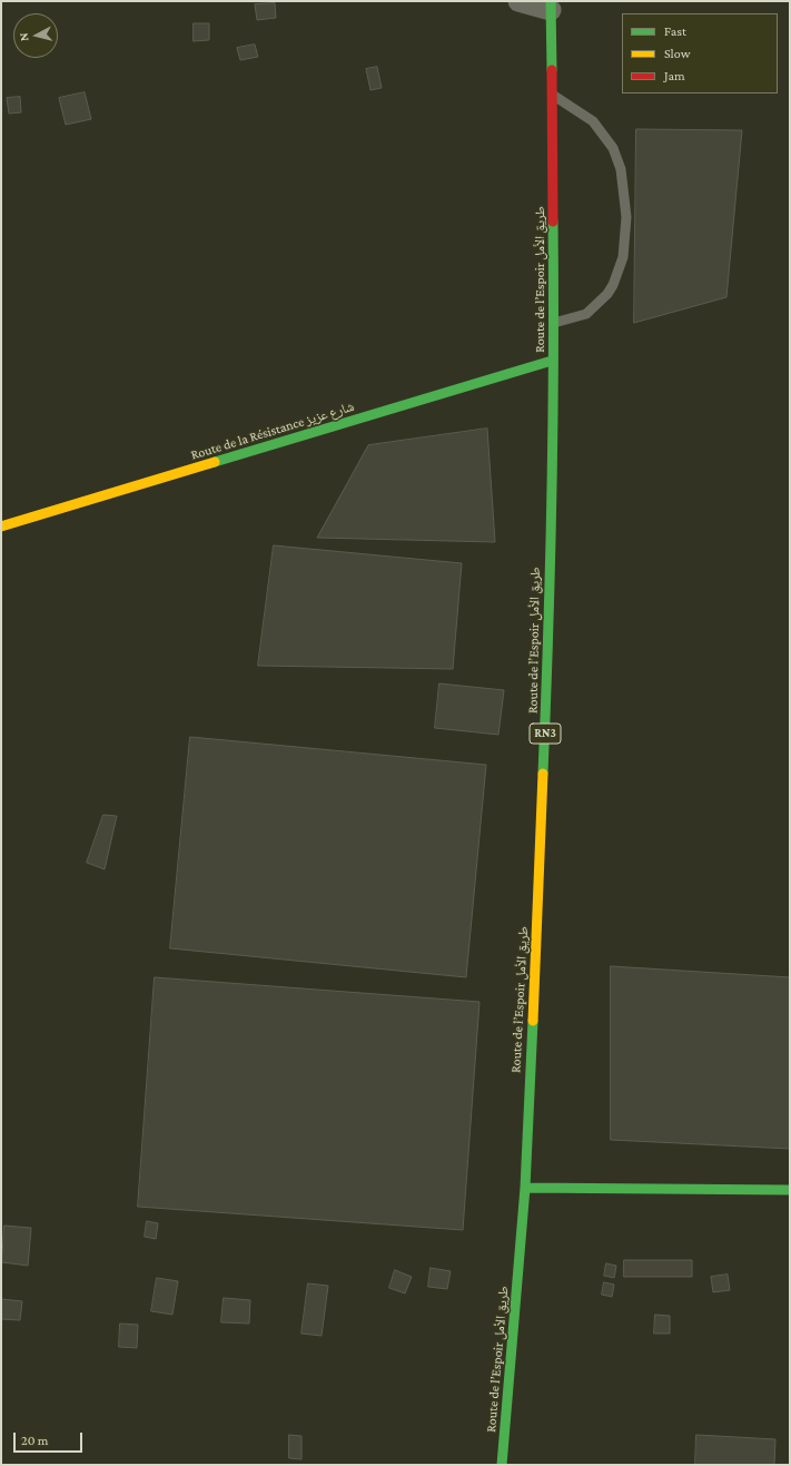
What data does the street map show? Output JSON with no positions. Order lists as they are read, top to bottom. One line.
{"streets":{"main road":["Route de l’Espoir طريق الأمل","Route de la Résistance شارع عزيز","RN3"]},"crossings":[["Route de l’Espoir طريق الأمل","Route de la Résistance شارع عزيز"]],"legend":["Fast","Slow","Jam"],"scale_bar":"20 m","north":"left"}
